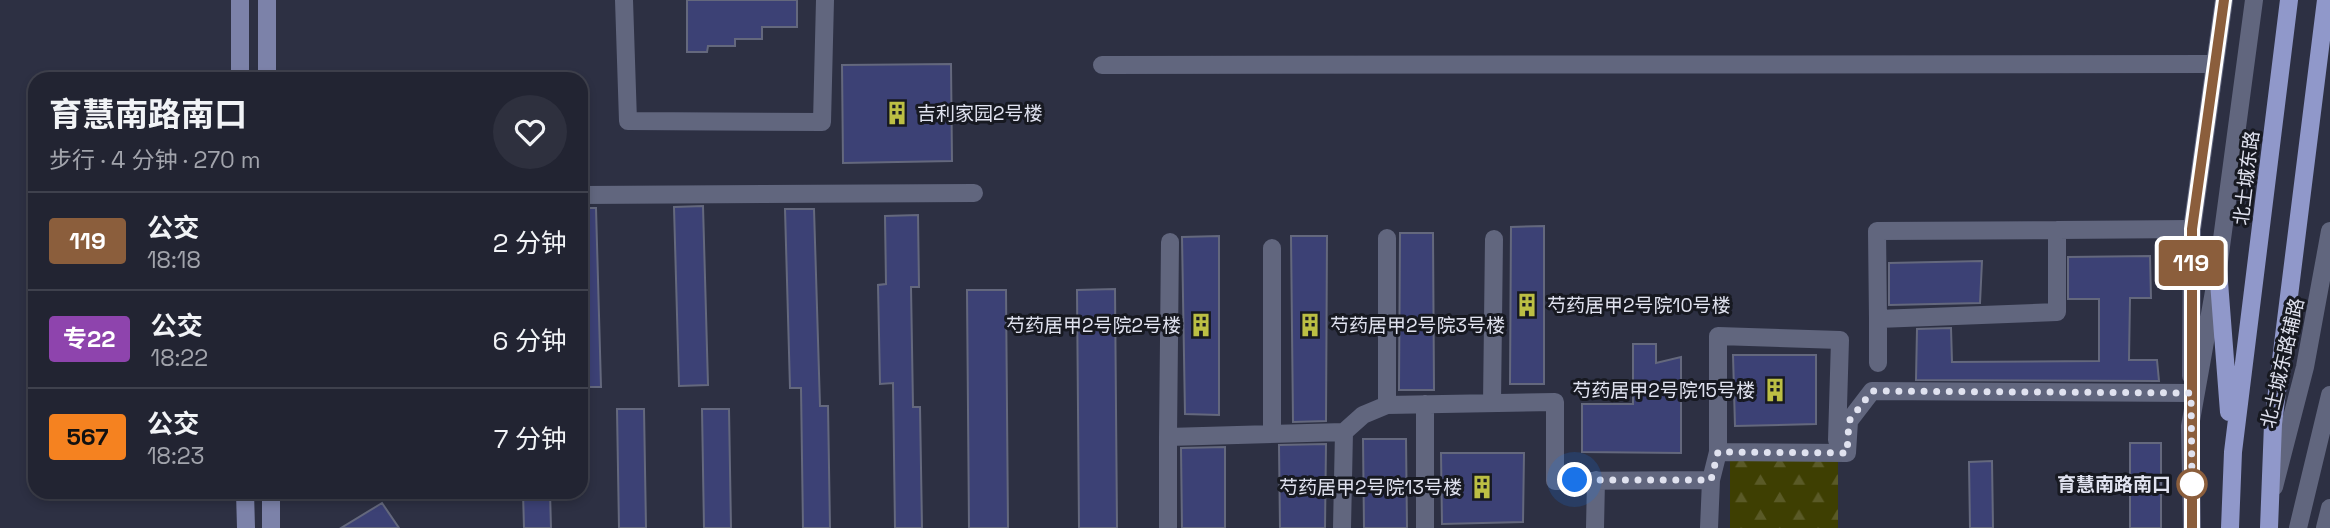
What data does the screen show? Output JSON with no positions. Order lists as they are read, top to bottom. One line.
{"streets":{"main road":["北土城东路"],"street":["北土城东路辅路"]},"places":{"building":["吉利家园2号楼","芍药居甲2号院10号楼","芍药居甲2号院2号楼","芍药居甲2号院3号楼","芍药居甲2号院15号楼","芍药居甲2号院13号楼"],"other":["育慧南路南口"]},"lines":["bus line 119"],"page":{"on_map":"119","heading":["育慧南路南口","步行 · 4 分钟 · 270 m"],"list":[{"mark":"119","name":"公交","note":"18:18","value":"2 分钟"},{"mark":"专22","name":"公交","note":"18:22","value":"6 分钟"},{"mark":"567","name":"公交","note":"18:23","value":"7 分钟"}]}}
